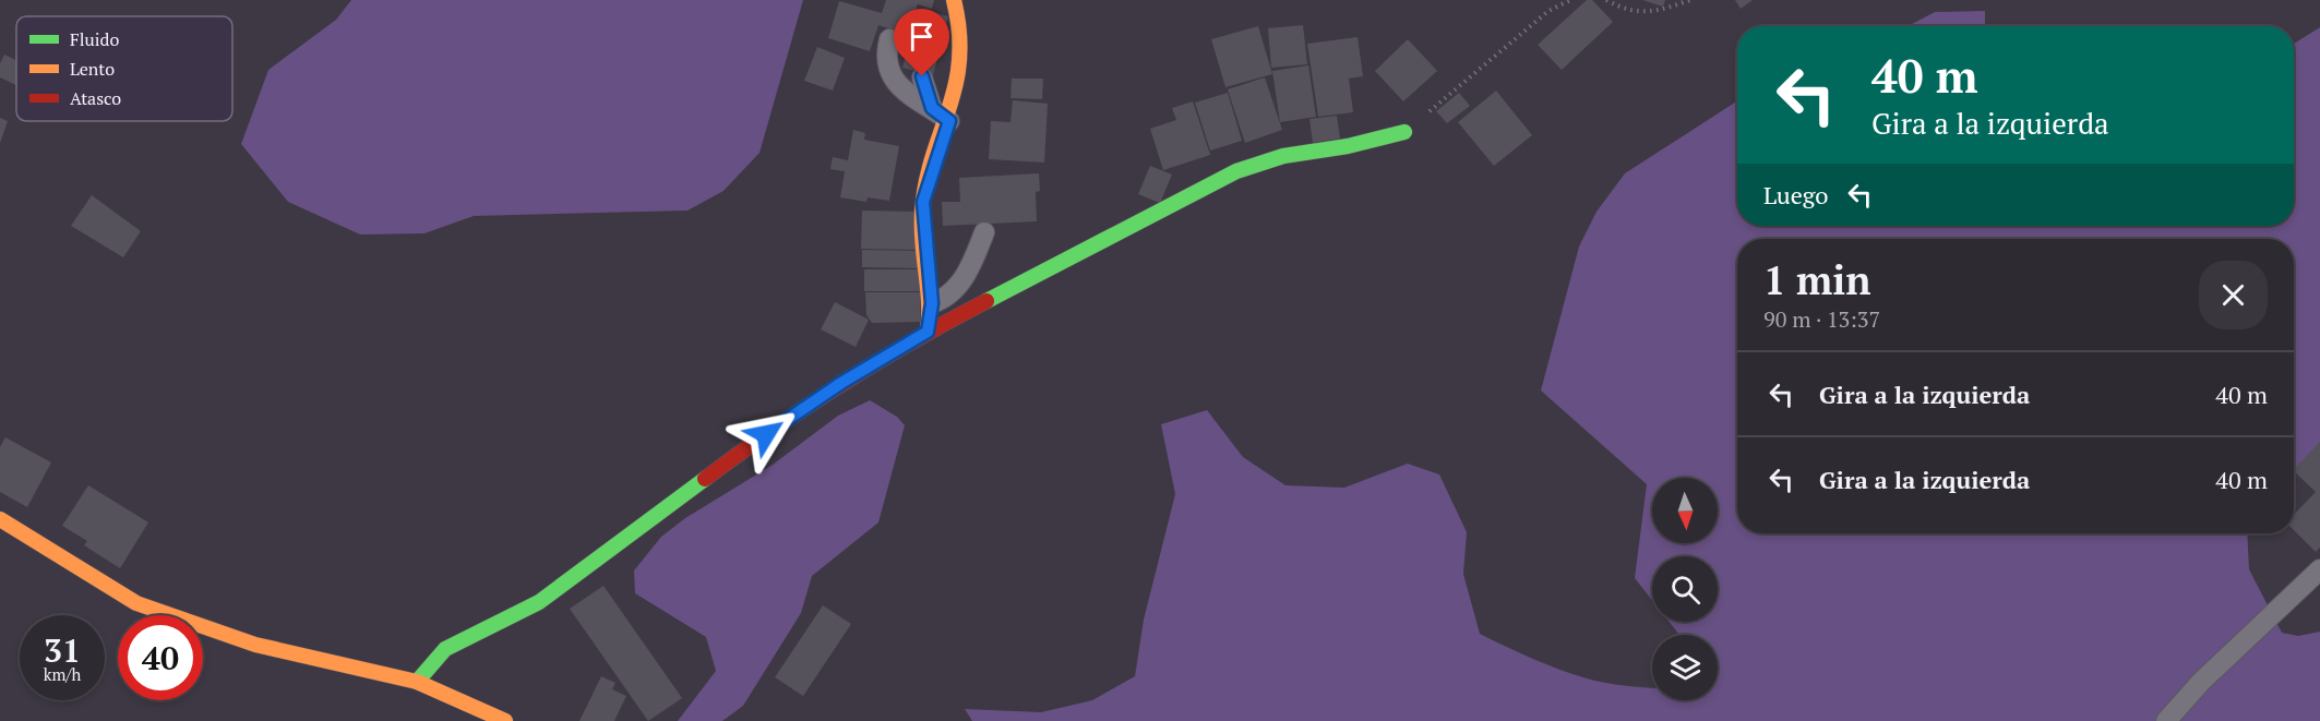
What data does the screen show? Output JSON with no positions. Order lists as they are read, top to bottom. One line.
{"legend":["Fluido","Lento","Atasco"],"north":"bottom","page":{"turn":["40 m","Gira a la izquierda"],"then":"Luego","heading":["1 min","90 m · 13:37"],"list":[{"name":"Gira a la izquierda","value":"40 m"},{"name":"Gira a la izquierda","value":"40 m"}],"speed":"31 km/h","limit":"40"}}
